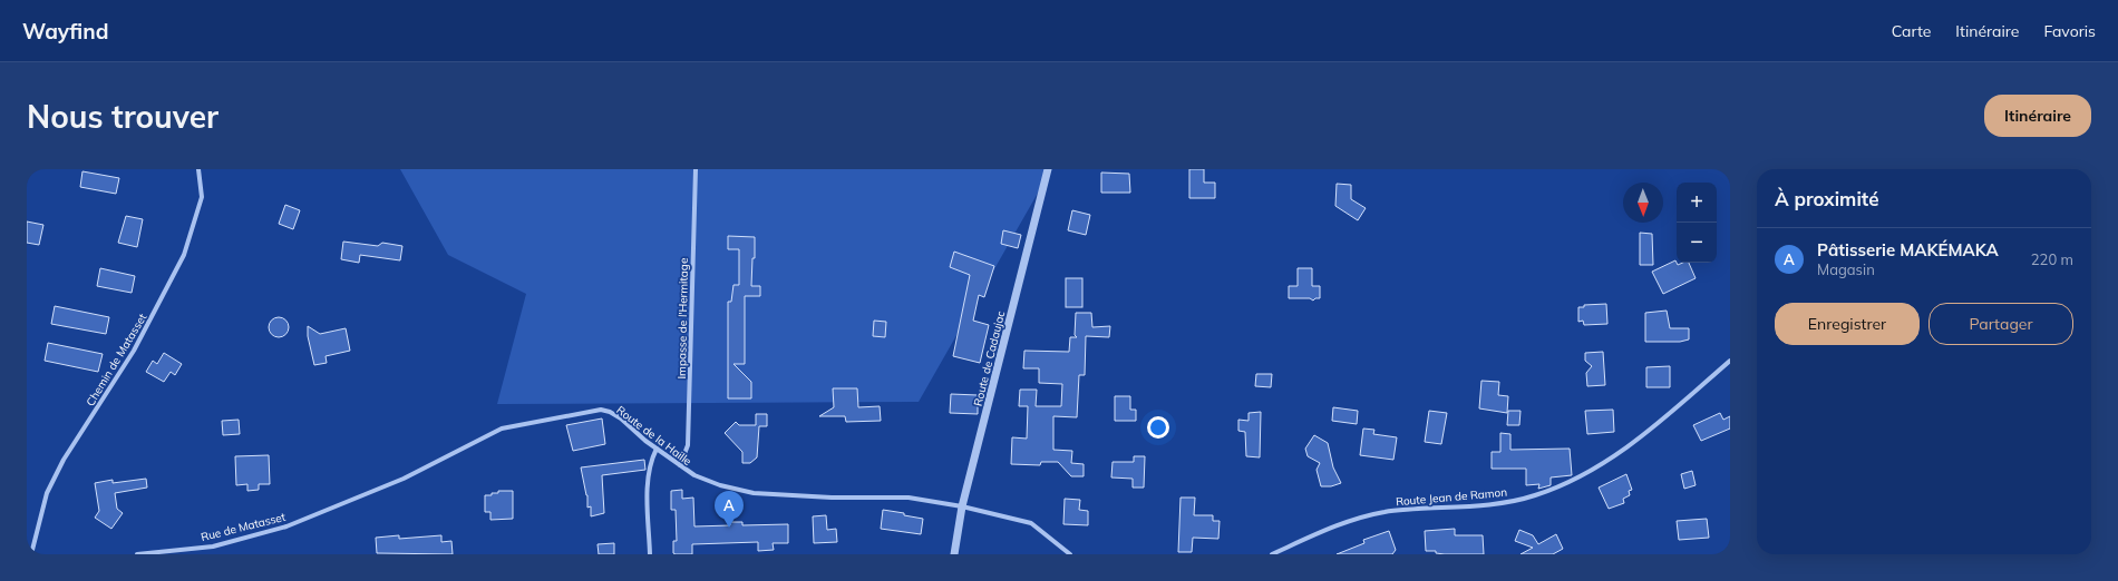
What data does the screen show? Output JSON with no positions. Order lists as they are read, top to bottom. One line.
{"streets":{"street":["Impasse de l'Hermitage","Route de Cadaujac","Chemin de Matasset","Route de la Haille","Route Jean de Ramon","Rue de Matasset"]},"crossings":[["Impasse de l'Hermitage","Route de la Haille"],["Route de Cadaujac","Route de la Haille"],["Route de la Haille","Rue de Matasset"]],"north":"bottom","page":{"header":"Wayfind","nav":["Carte","Itinéraire","Favoris"],"buttons":["Itinéraire",["Enregistrer","Partager"]],"title":"Nous trouver","heading":"À proximité","map_buttons":["+","−"],"list":[{"mark":"A","name":"Pâtisserie MAKÉMAKA","note":"Magasin","value":"220 m"}],"pins":"A"}}
